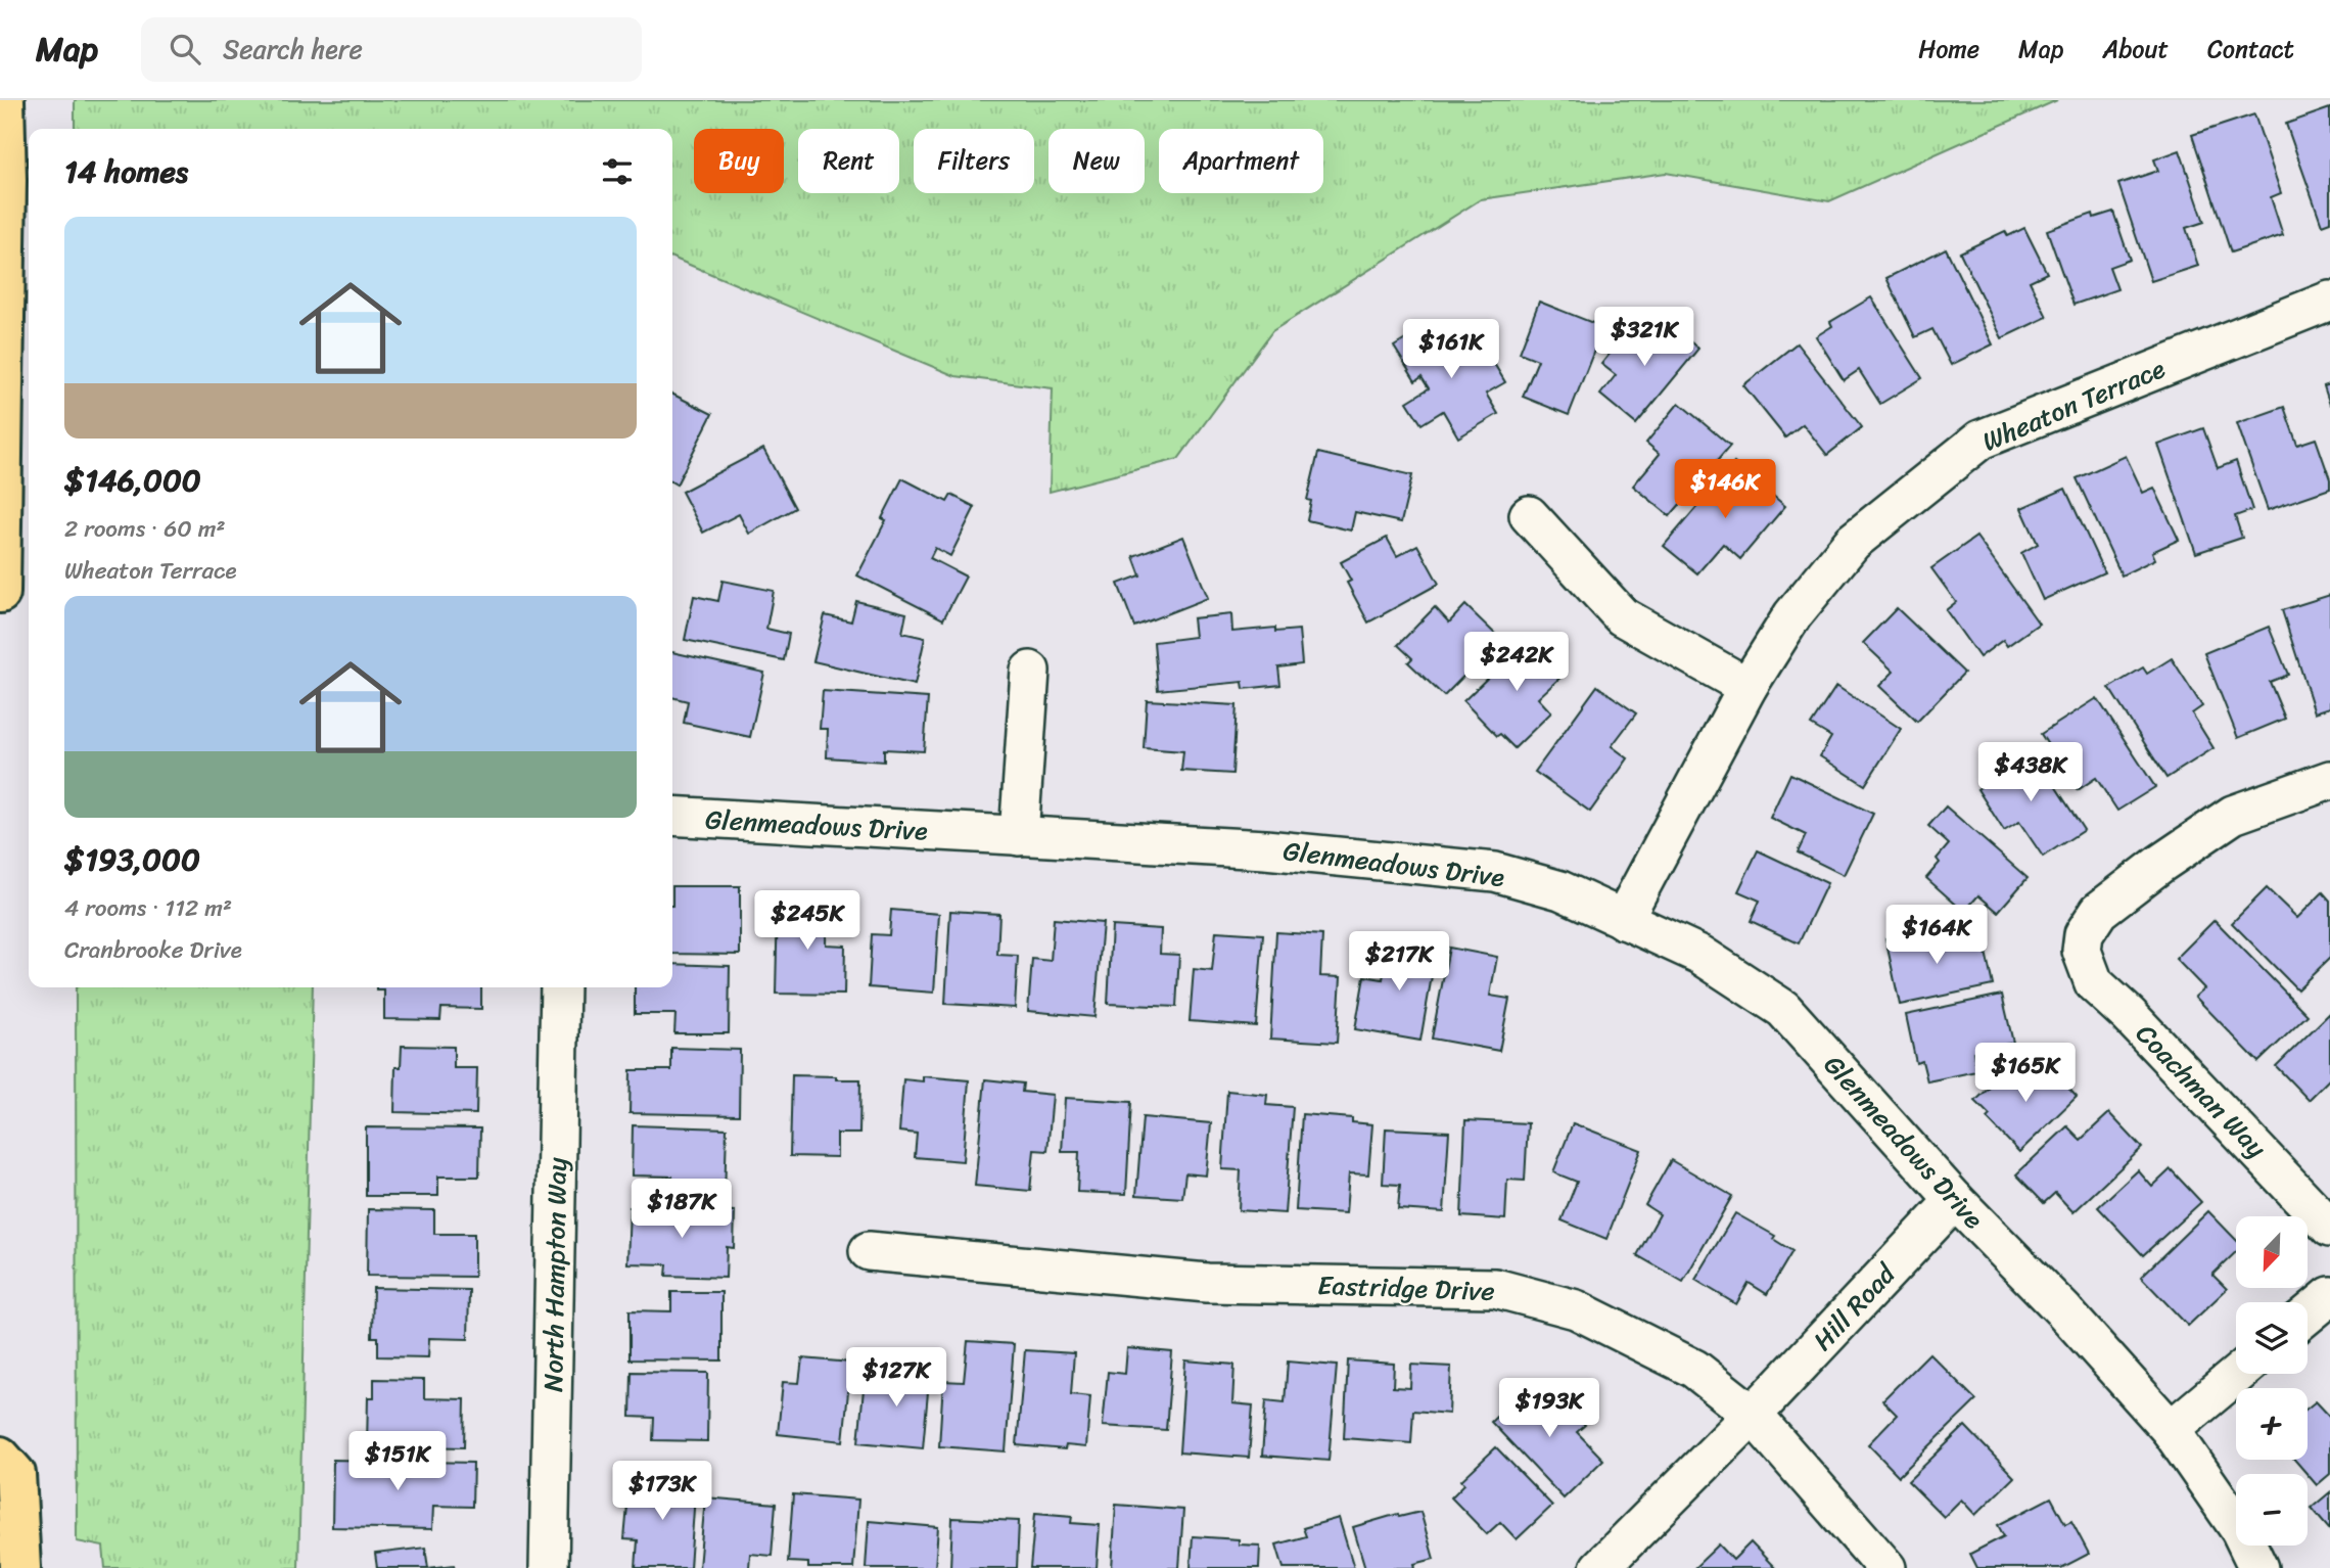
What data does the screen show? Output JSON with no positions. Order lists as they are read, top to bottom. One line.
{"streets":{"street":["Wheaton Terrace","Glenmeadows Drive","Coachman Way","North Hampton Way","Eastridge Drive","Hill Road"]},"crossings":[["Wheaton Terrace","Glenmeadows Drive"],["Glenmeadows Drive","Hill Road"],["Eastridge Drive","Hill Road"]],"north":"bottom left","page":{"header":"Map","search":"Search here","nav":["Home","Map","About","Contact"],"chip":["Buy","Rent","Filters","New","Apartment"],"heading":"14 homes","list":[{"name":"$146,000","note":"2 rooms · 60 m² · Wheaton Terrace"},{"name":"$193,000","note":"4 rooms · 112 m² · Cranbrooke Drive"}],"price":["$321K","$161K","$146K","$242K","$438K","$245K","$164K","$217K","$165K","$187K","$127K","$193K","$151K","$173K"],"map_buttons":["+","−"]}}
